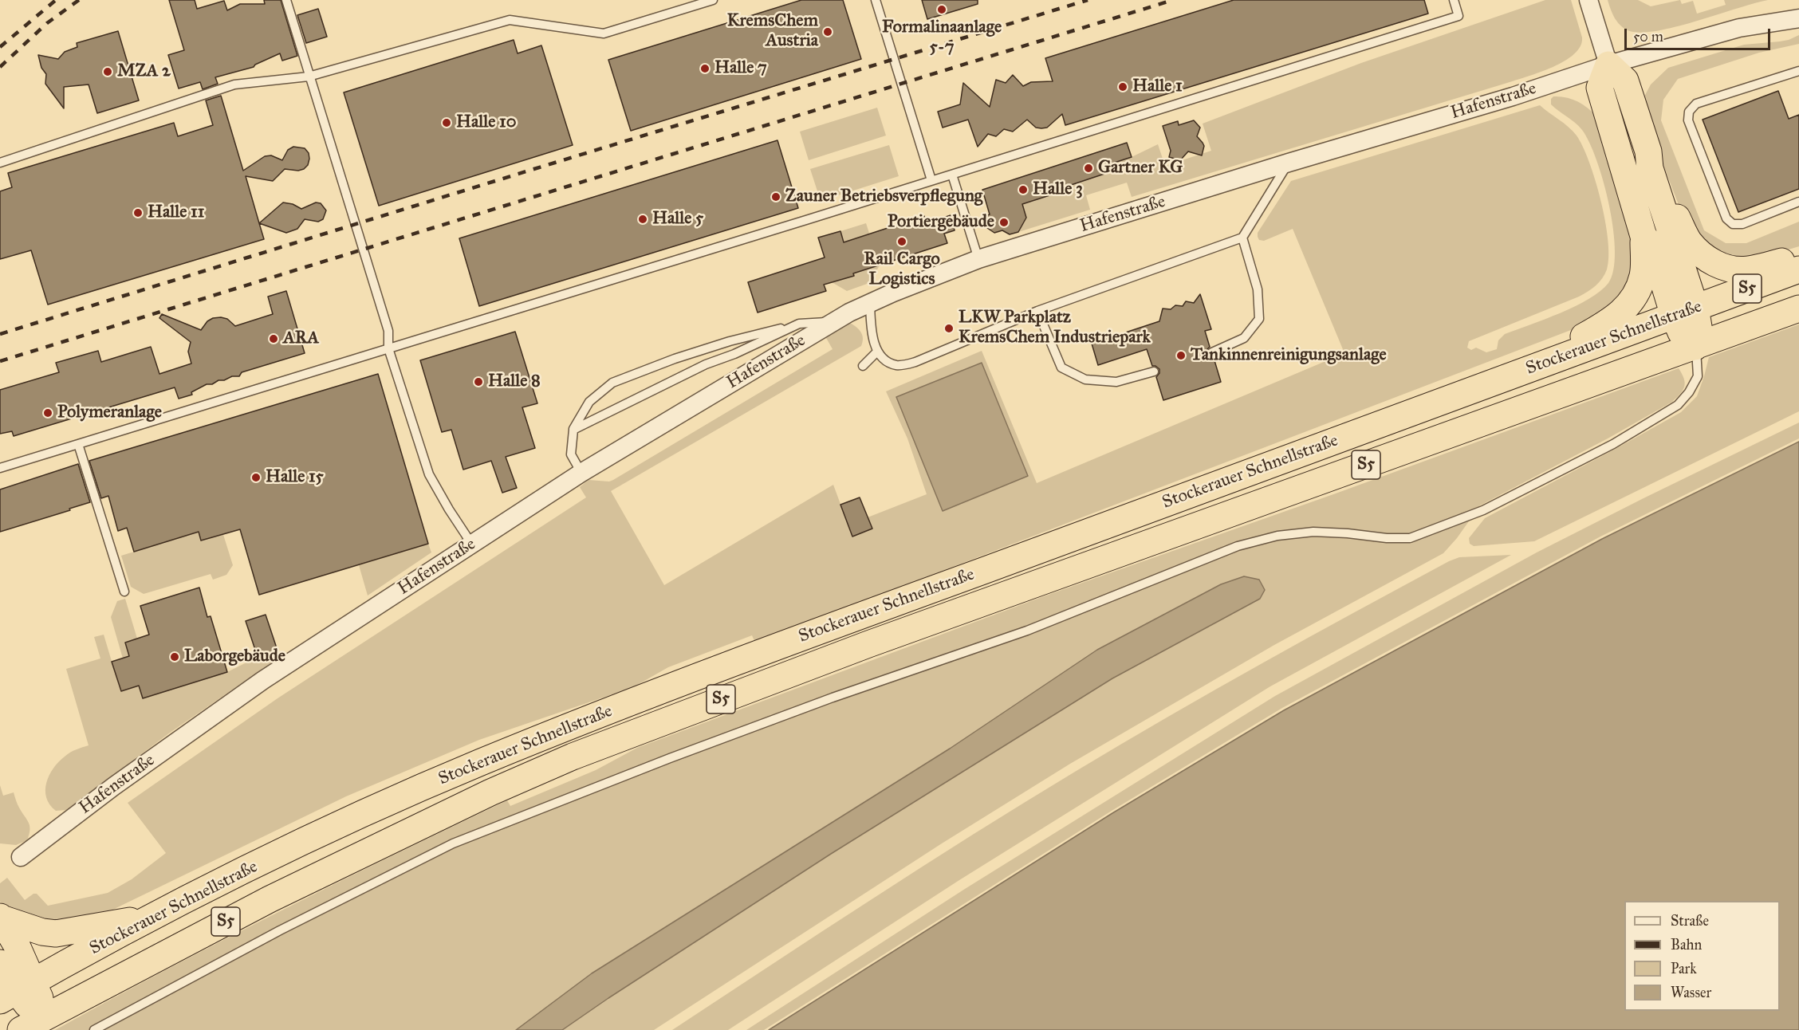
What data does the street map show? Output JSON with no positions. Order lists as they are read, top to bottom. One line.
{"streets":{"highway":["S5","Stockerauer Schnellstraße"],"street":["Hafenstraße"]},"places":["Formalinaanlage 5-7","KremsChem Austria","Halle 7","MZA 2","Halle 1","Halle 10","Gartner KG","Halle 3","Zauner Betriebsverpflegung","Halle 11","Halle 5","Portiergebäude","Rail Cargo Logistics","LKW Parkplatz KremsChem Industriepark","ARA","Tankinnenreinigungsanlage","Halle 8","Polymeranlage","Halle 15","Laborgebäude"],"legend":["Straße","Bahn","Park","Wasser"],"scale_bar":"50 m"}
